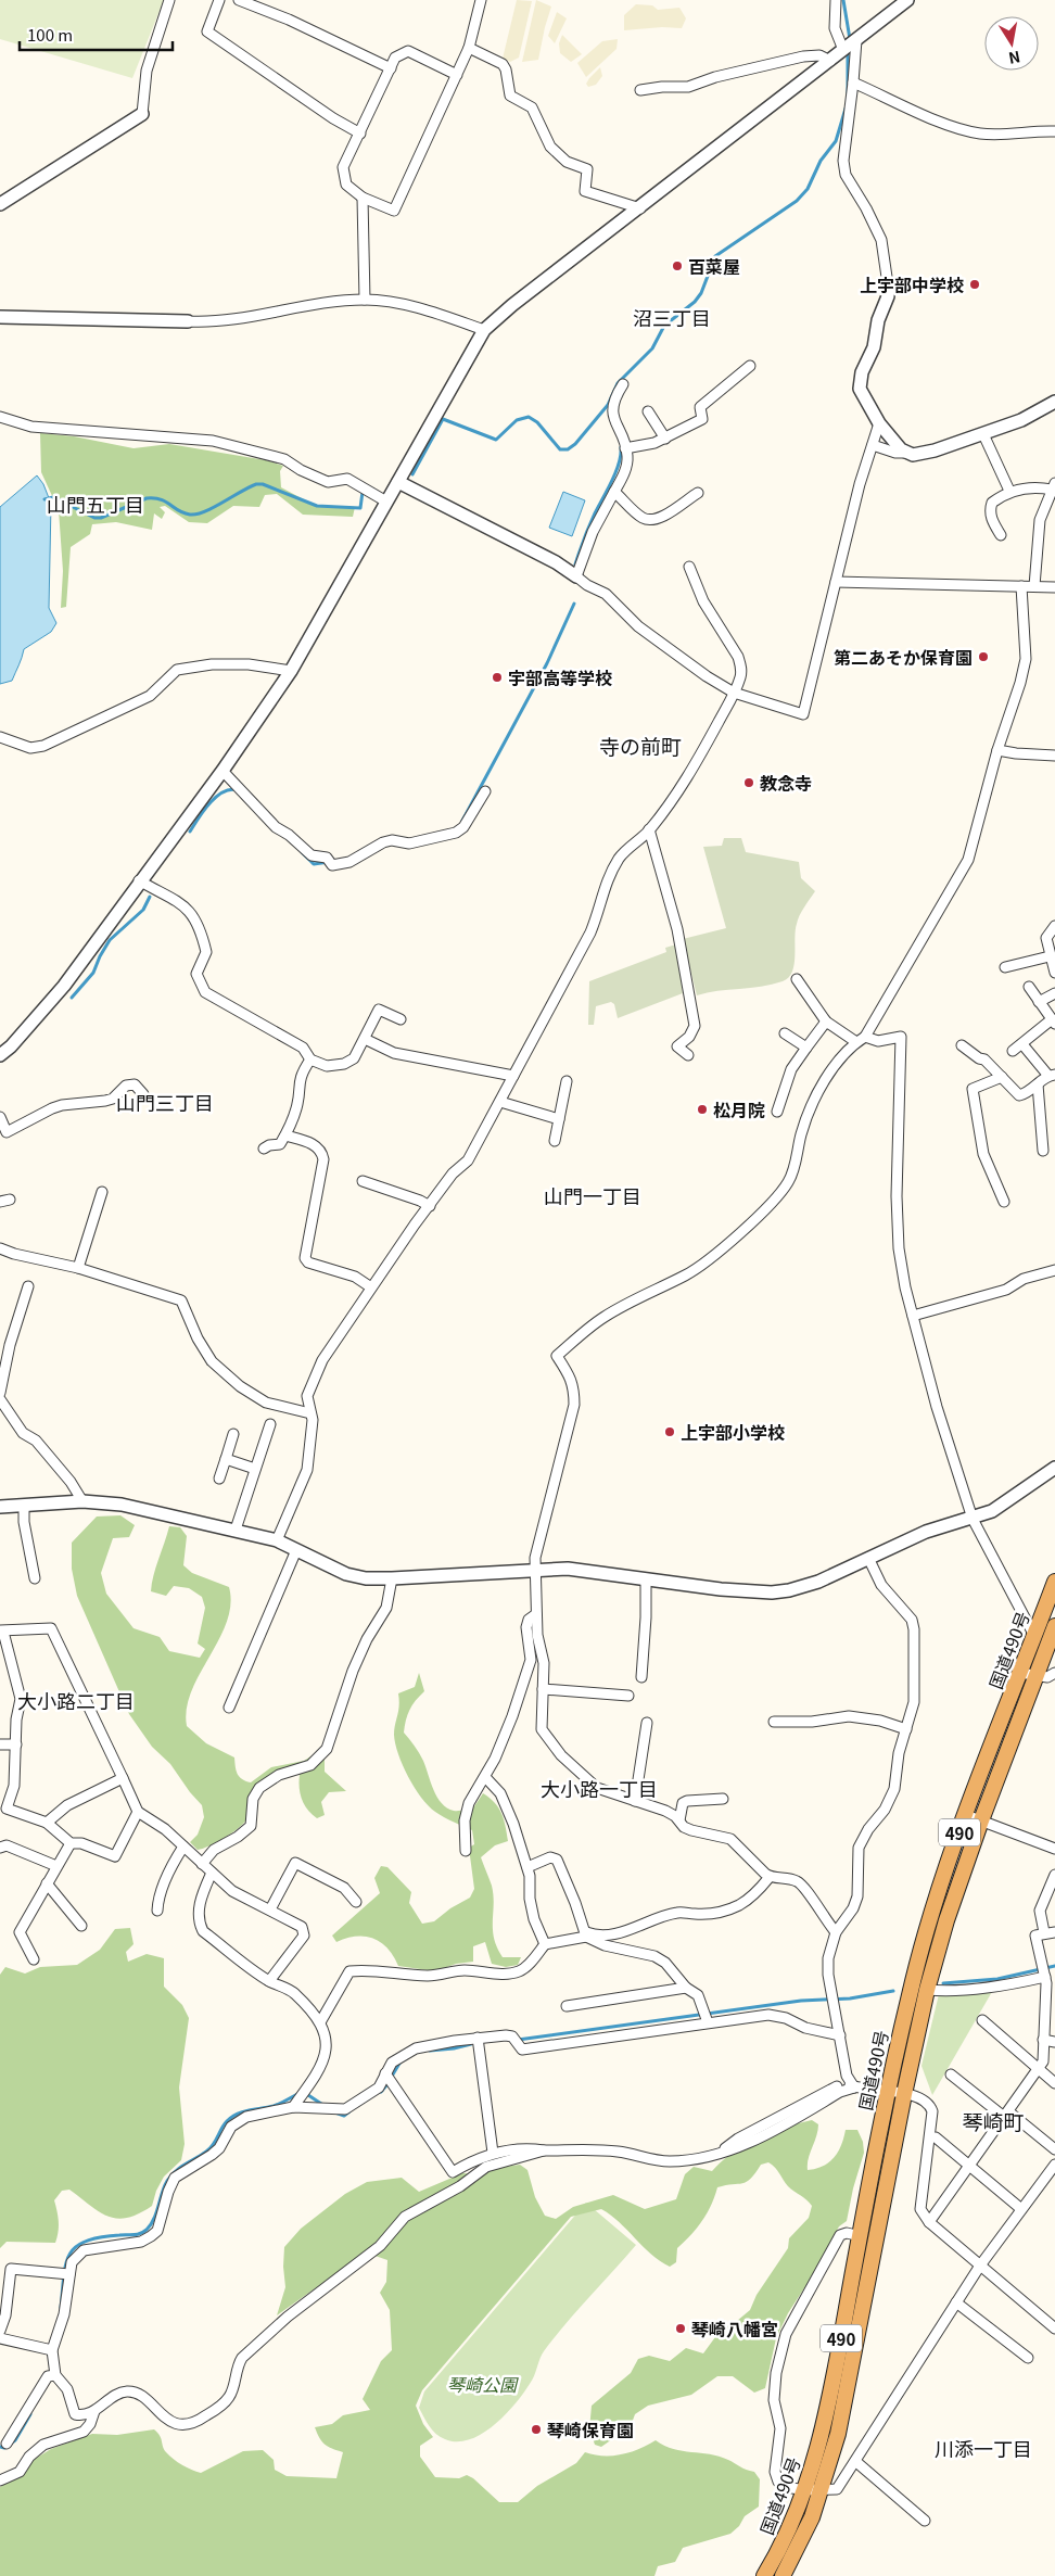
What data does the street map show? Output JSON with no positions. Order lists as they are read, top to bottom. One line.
{"streets":{"highway":["国道490号","490"]},"districts":["沼三丁目","山門五丁目","寺の前町","山門三丁目","山門一丁目","大小路二丁目","大小路一丁目","琴崎町","川添一丁目"],"parks":["琴崎公園"],"places":["百菜屋","上宇部中学校","第二あそか保育園","宇部高等学校","教念寺","松月院","上宇部小学校","琴崎八幡宮","琴崎保育園"],"scale_bar":"100 m","north":"bottom"}
